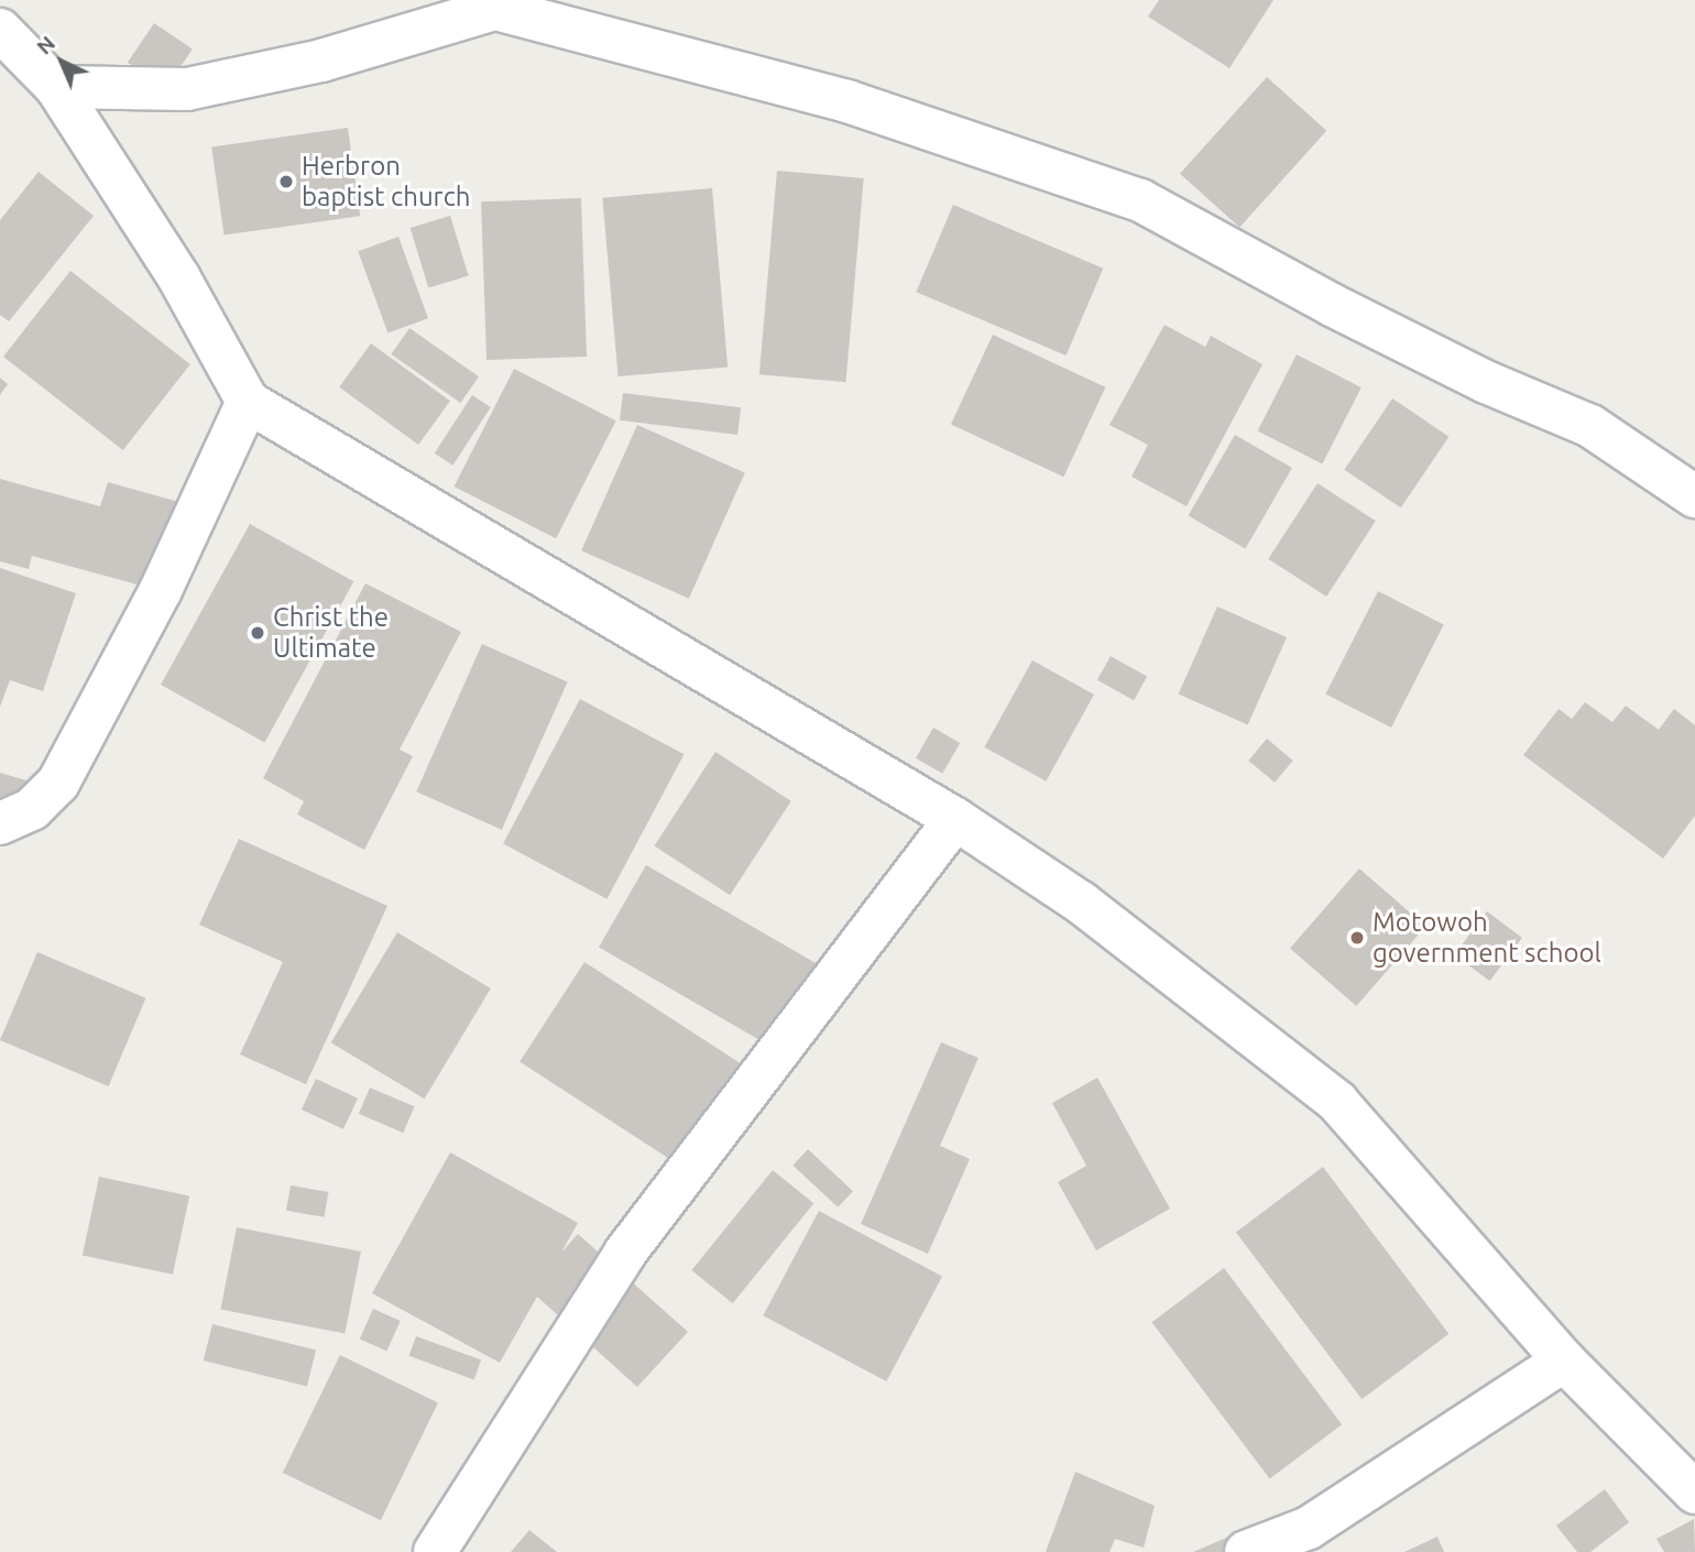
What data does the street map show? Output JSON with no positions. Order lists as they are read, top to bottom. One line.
{"places":["Herbron baptist church","Christ the Ultimate","Motowoh government school"],"north":"top left"}
